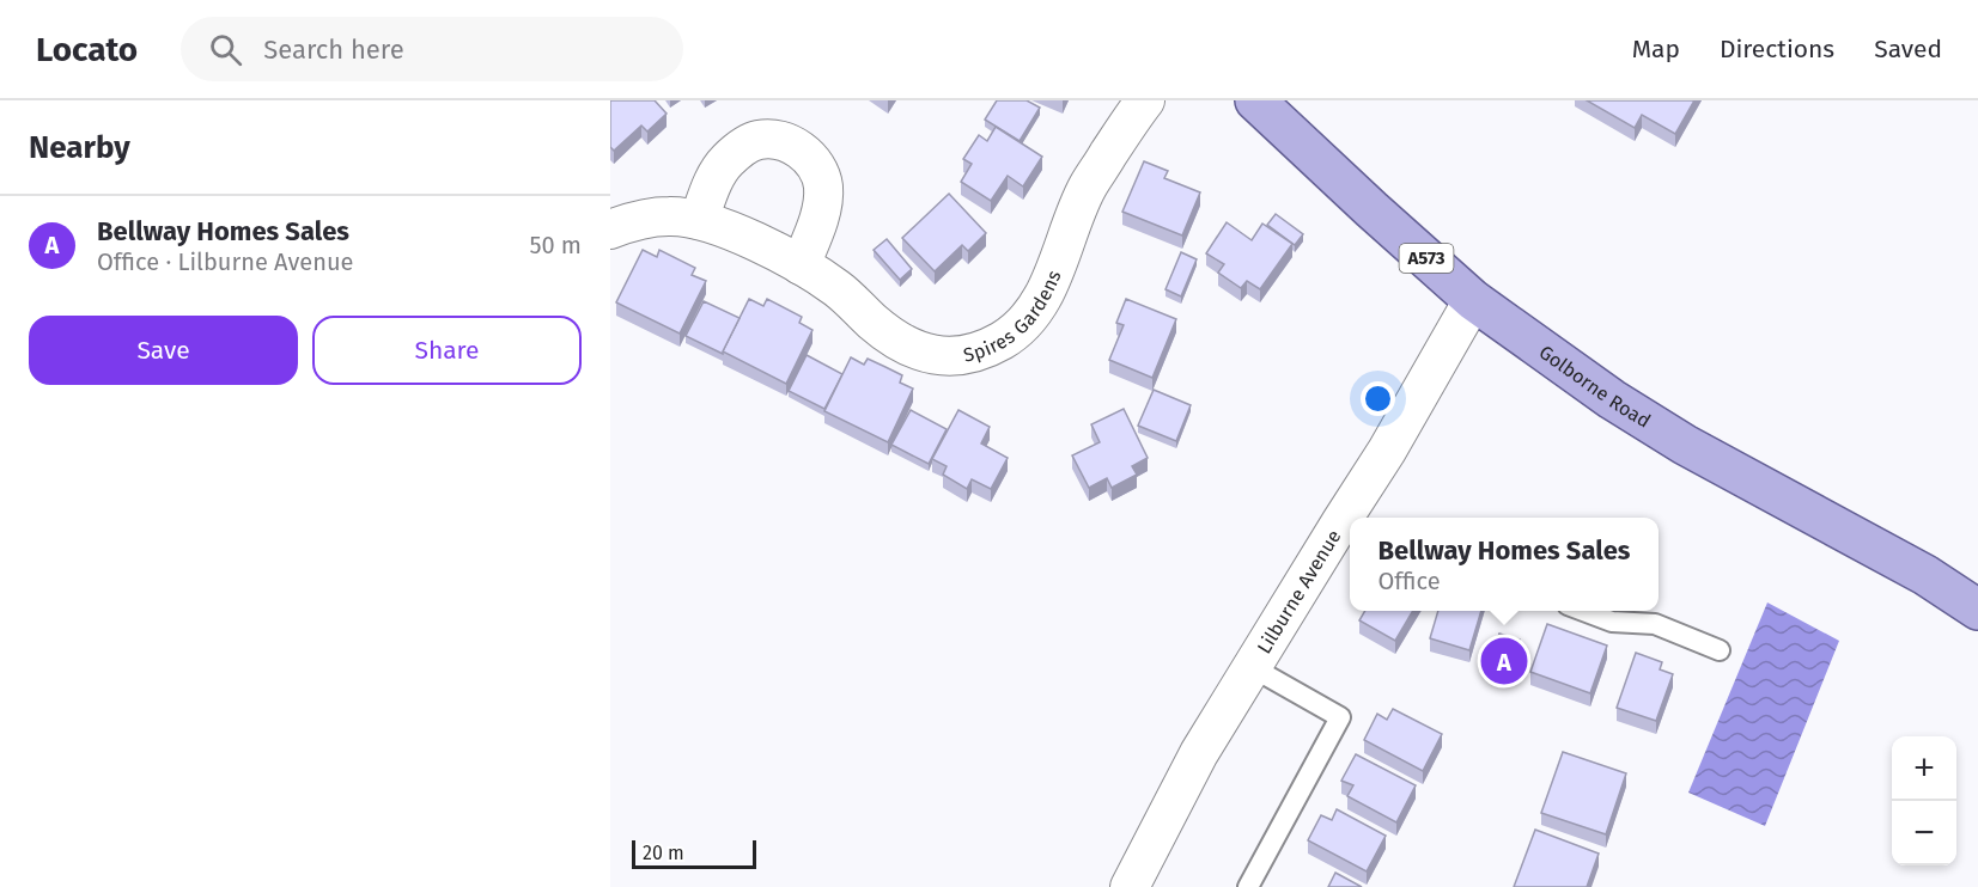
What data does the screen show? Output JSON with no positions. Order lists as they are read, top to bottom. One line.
{"streets":{"main road":["A573","Golborne Road"],"street":["Spires Gardens","Lilburne Avenue"]},"crossings":[["Golborne Road","Lilburne Avenue"]],"scale_bar":"20 m","page":{"header":"Locato","search":"Search here","nav":["Map","Directions","Saved"],"heading":"Nearby","list":[{"mark":"A","name":"Bellway Homes Sales","note":"Office · Lilburne Avenue","value":"50 m"}],"buttons":["Save","Share"],"popup":["Bellway Homes Sales","Office"],"pins":"A","map_buttons":["+","−"],"scale":"20 m"}}
